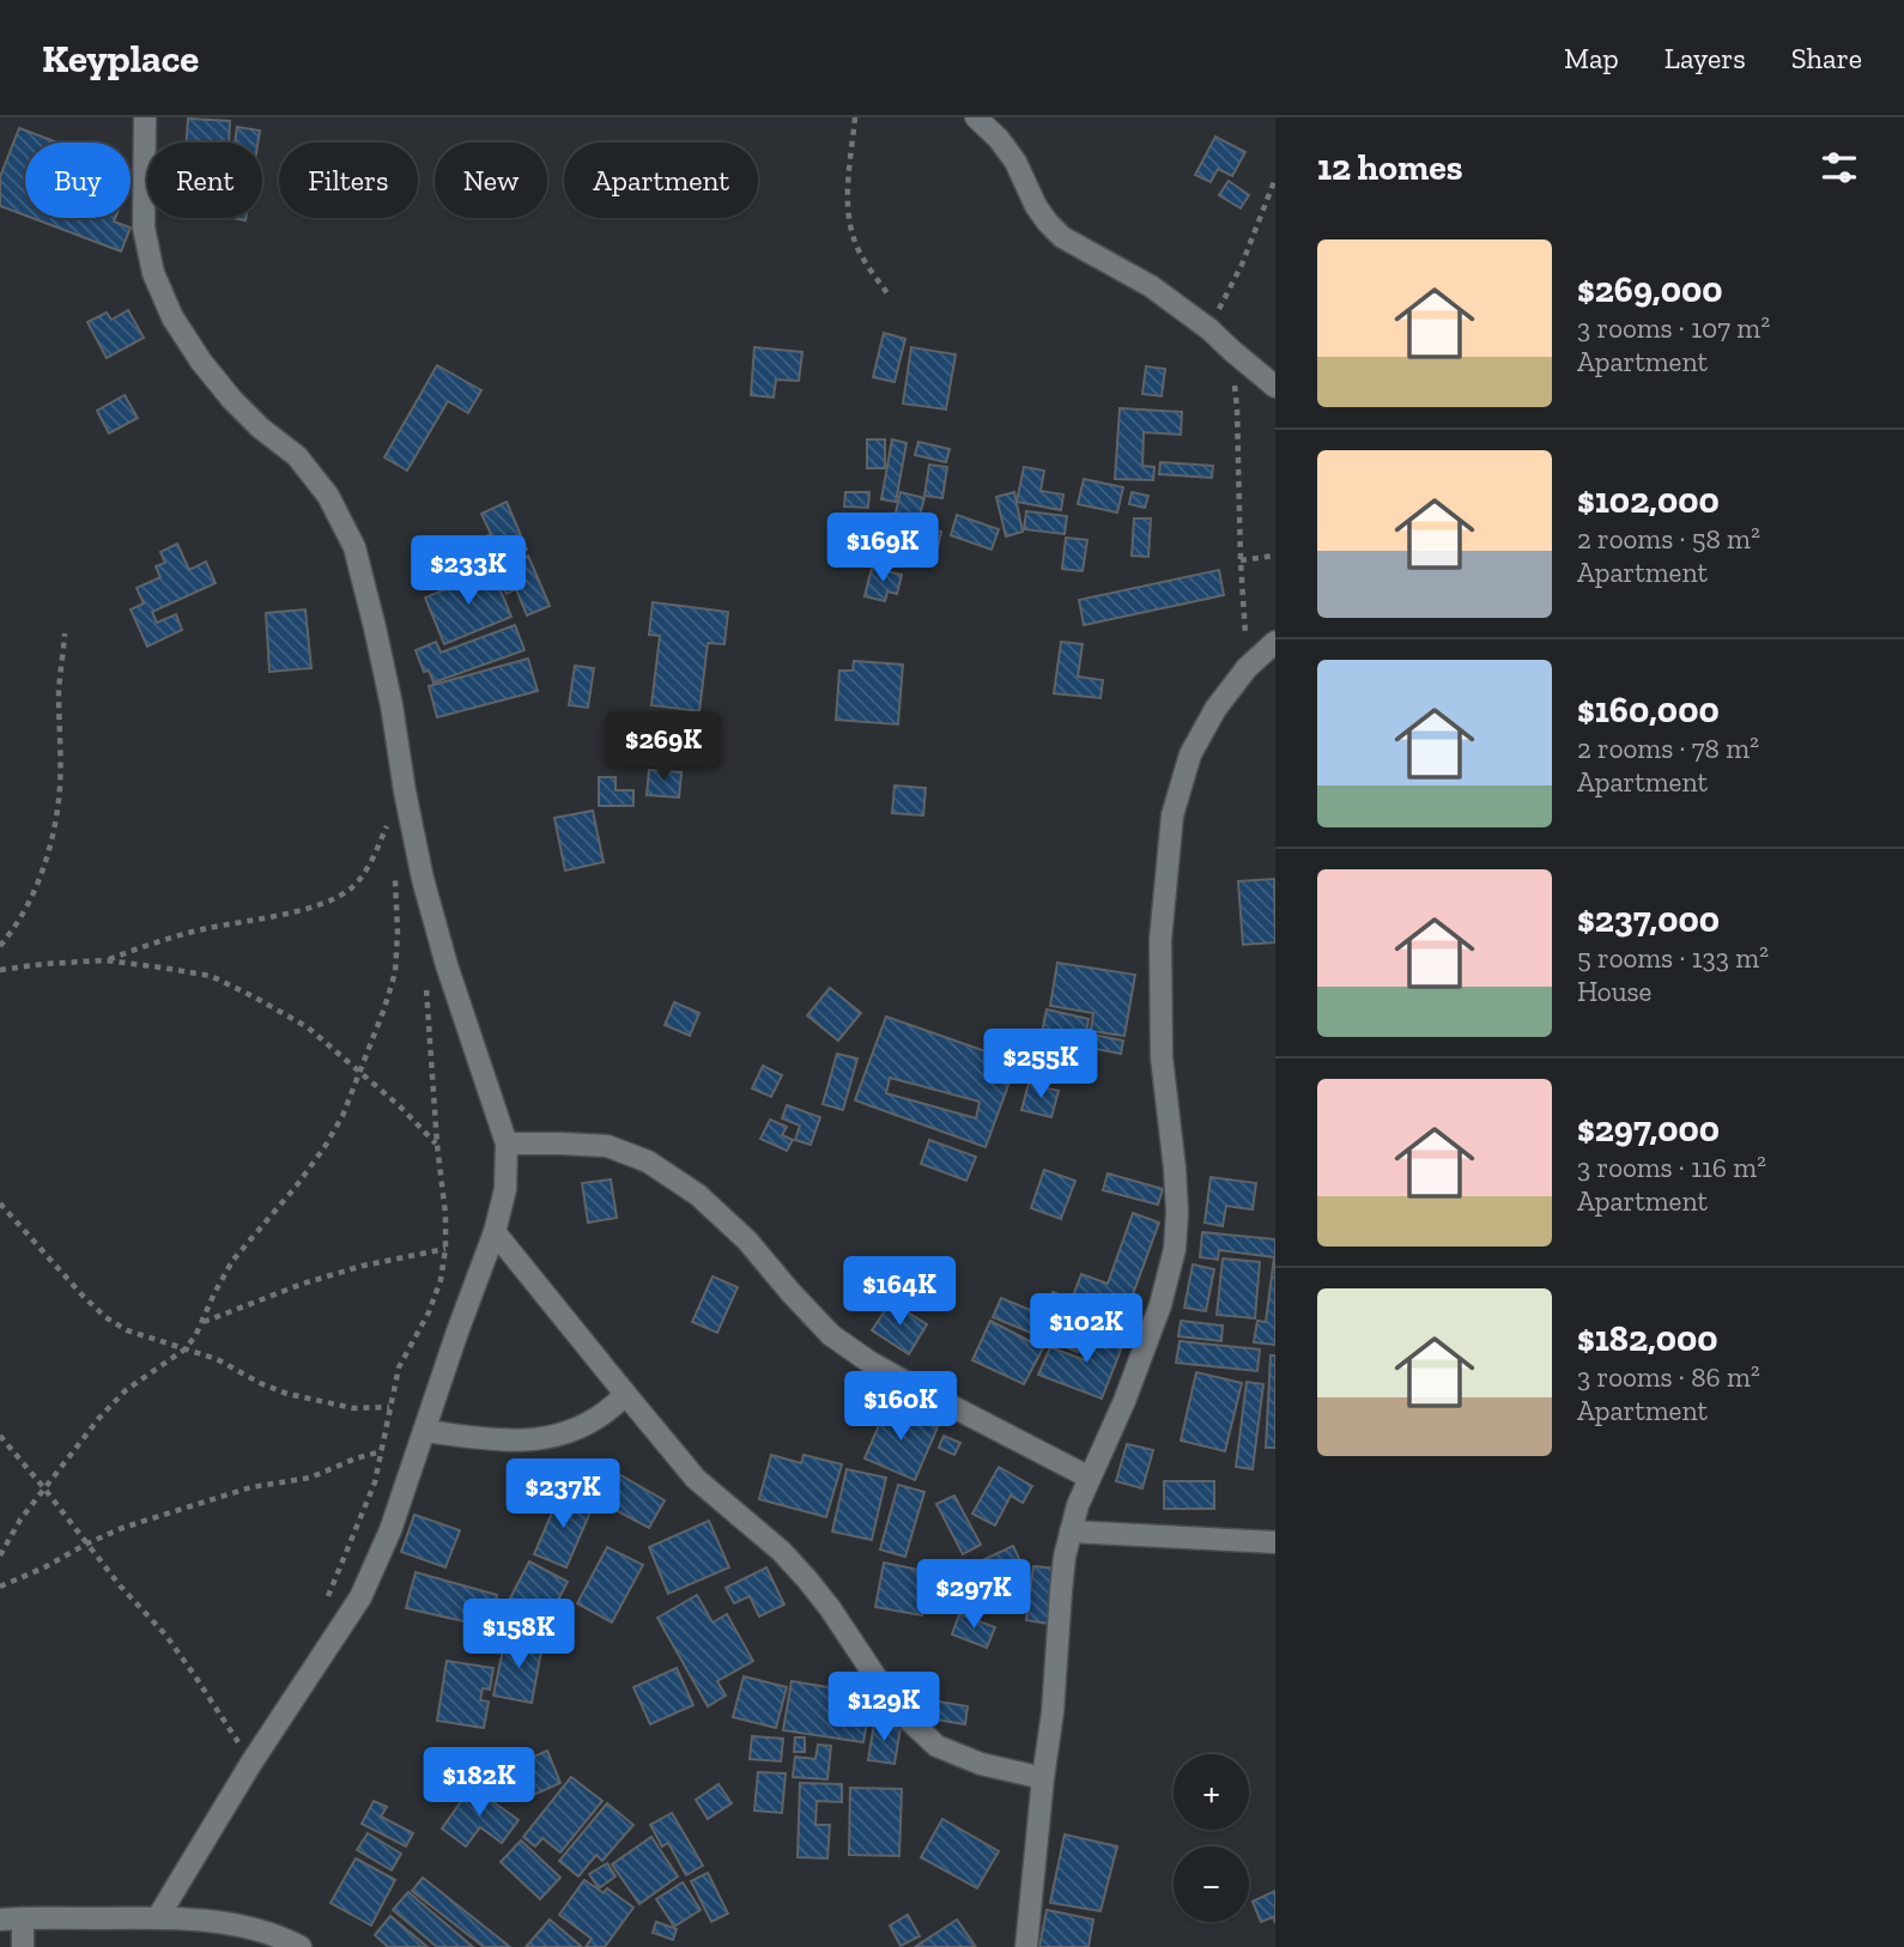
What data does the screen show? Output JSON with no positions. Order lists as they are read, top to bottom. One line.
{"page":{"header":"Keyplace","nav":["Map","Layers","Share"],"heading":"12 homes","chip":["Buy","Rent","Filters","New","Apartment"],"list":[{"name":"$269,000","note":"3 rooms · 107 m² · Apartment"},{"name":"$102,000","note":"2 rooms · 58 m² · Apartment"},{"name":"$160,000","note":"2 rooms · 78 m² · Apartment"},{"name":"$237,000","note":"5 rooms · 133 m² · House"},{"name":"$297,000","note":"3 rooms · 116 m² · Apartment"},{"name":"$182,000","note":"3 rooms · 86 m² · Apartment"}],"price":["$169K","$233K","$269K","$255K","$164K","$102K","$160K","$237K","$297K","$158K","$129K","$182K"],"map_buttons":["+","−"]}}
